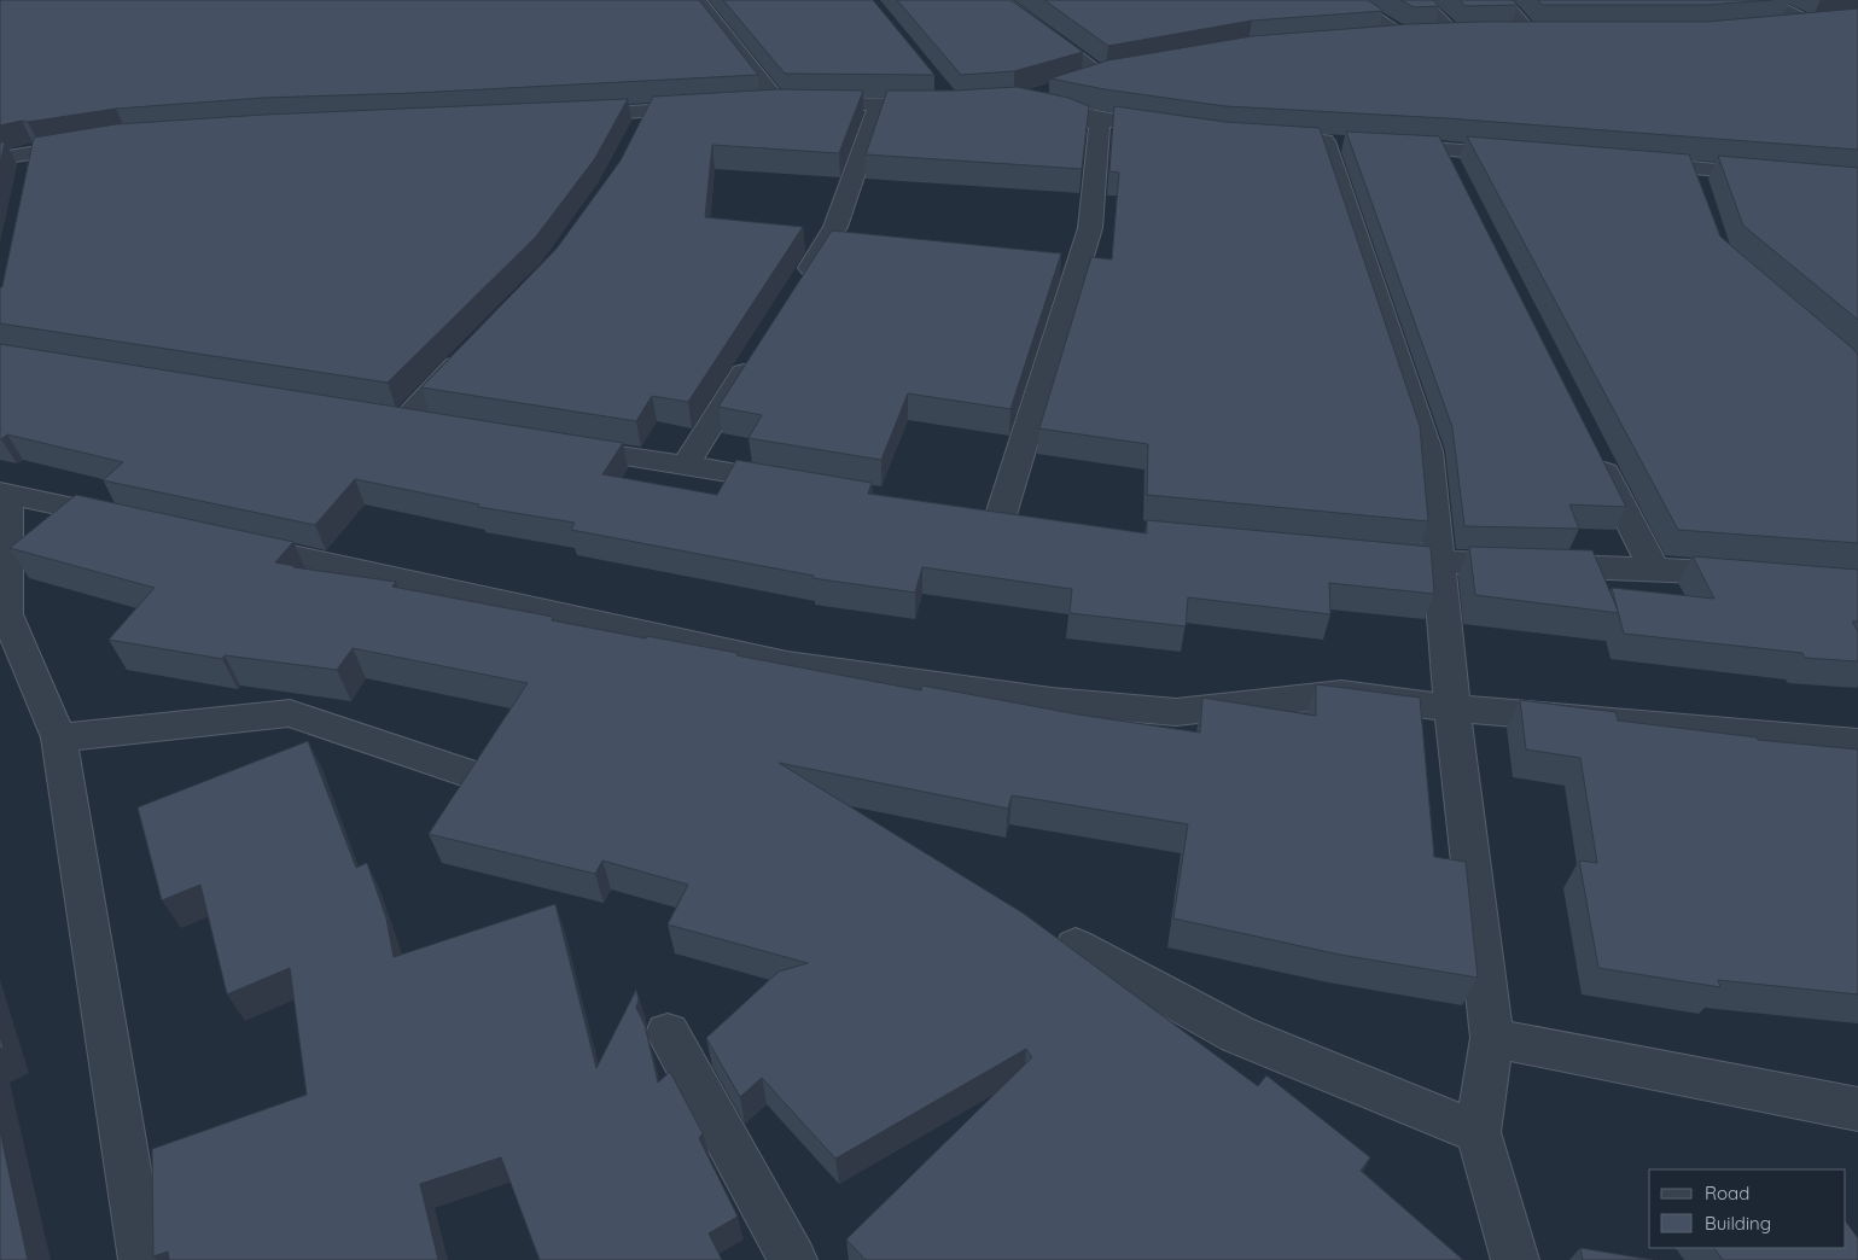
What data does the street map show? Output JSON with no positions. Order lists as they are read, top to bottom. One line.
{"legend":["Road","Building"]}
